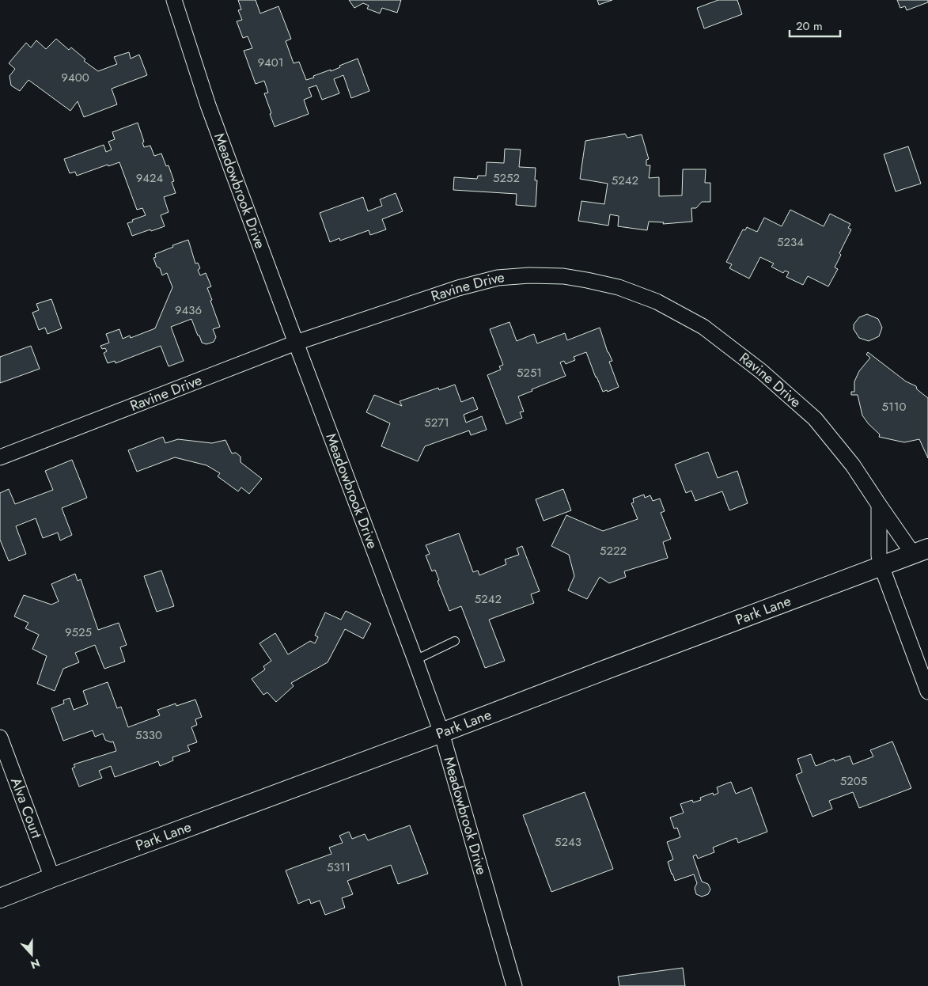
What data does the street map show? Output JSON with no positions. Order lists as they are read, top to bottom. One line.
{"streets":{"street":["Meadowbrook Drive","Ravine Drive","Park Lane","Alva Court"]},"crossings":[["Meadowbrook Drive","Ravine Drive"],["Meadowbrook Drive","Park Lane"],["Ravine Drive","Park Lane"],["Park Lane","Alva Court"]],"house_numbers":["9401","9400","9424","5252","5242","5234","9436","5251","5110","5271","5222","5242","9525","5330","5205","5243","5311"],"scale_bar":"20 m","north":"bottom"}
